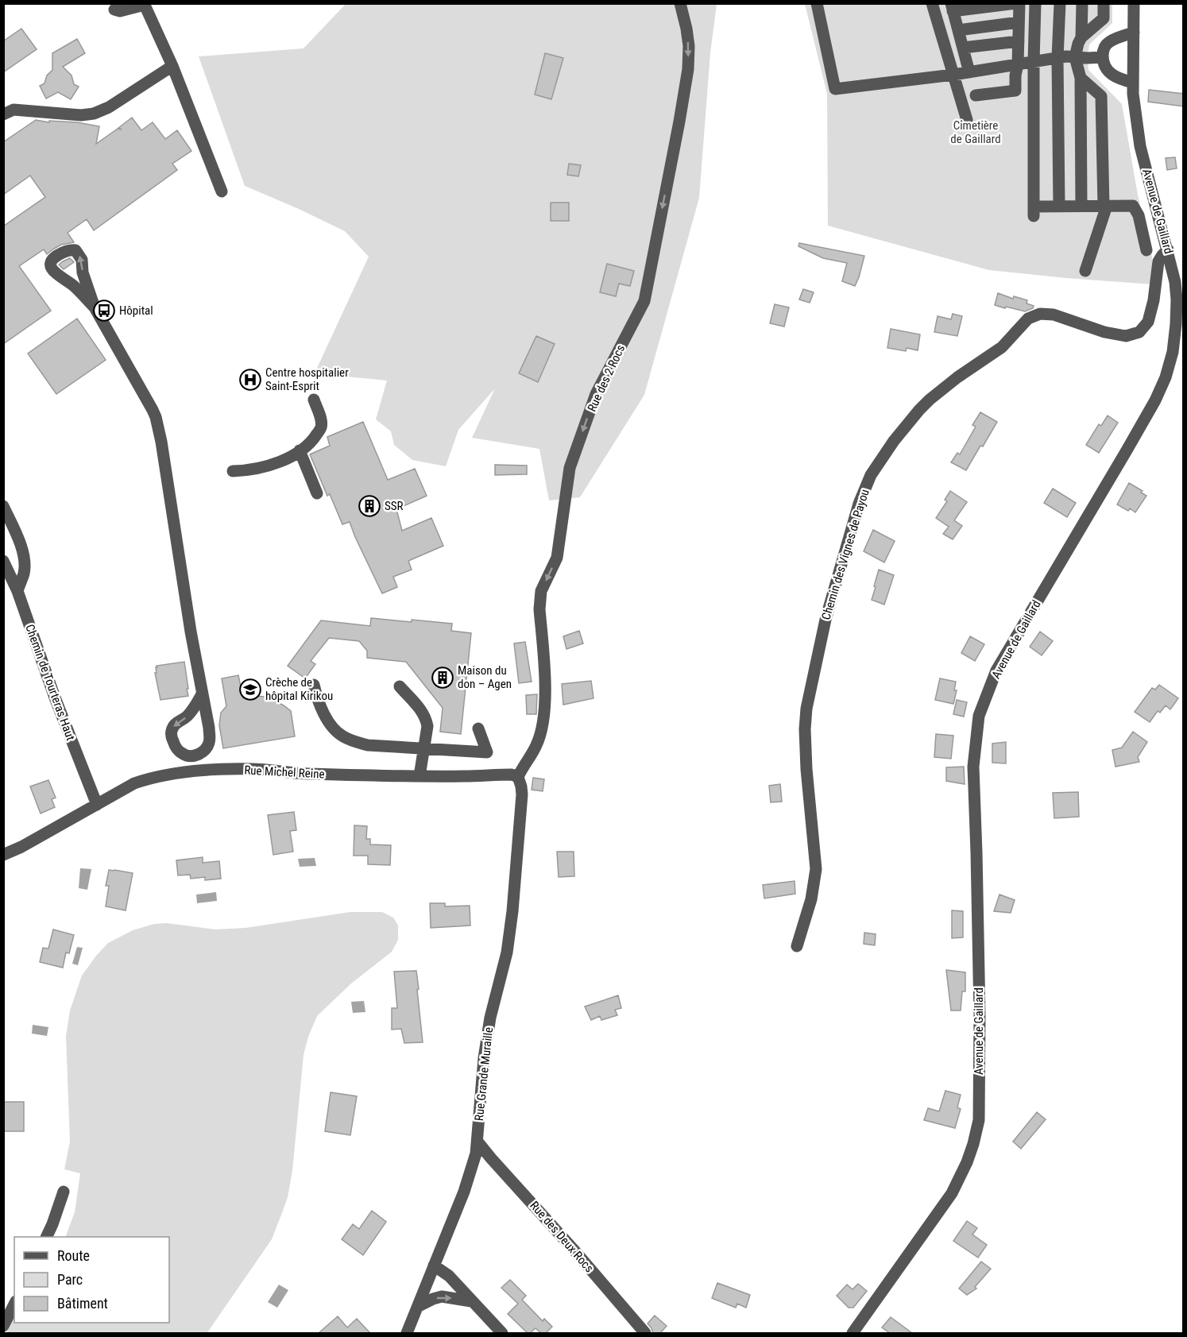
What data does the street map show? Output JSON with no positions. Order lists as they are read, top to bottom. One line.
{"streets":{"street":["Avenue de Gaillard","Rue des 2 Rocs","Chemin des Vignes de Payou","Chemin de Tourteras Haut","Rue Michel Reine","Rue Grande Muraille","Rue des Deux Rocs"]},"crossings":[["Avenue de Gaillard","Chemin des Vignes de Payou"],["Rue des 2 Rocs","Rue Michel Reine"],["Rue des 2 Rocs","Rue Grande Muraille"],["Chemin de Tourteras Haut","Rue Michel Reine"],["Rue Michel Reine","Rue Grande Muraille"],["Rue Grande Muraille","Rue des Deux Rocs"]],"one_way":["Rue des 2 Rocs"],"parks":["Cimetière de Gaillard"],"places":{"bus stop":["Hôpital"],"hospital":["Centre hospitalier Saint-Esprit"],"building":["SSR","Maison du don – Agen"],"school or university":["Crèche de hôpital Kirikou"]},"legend":["Route","Parc","Bâtiment"]}
